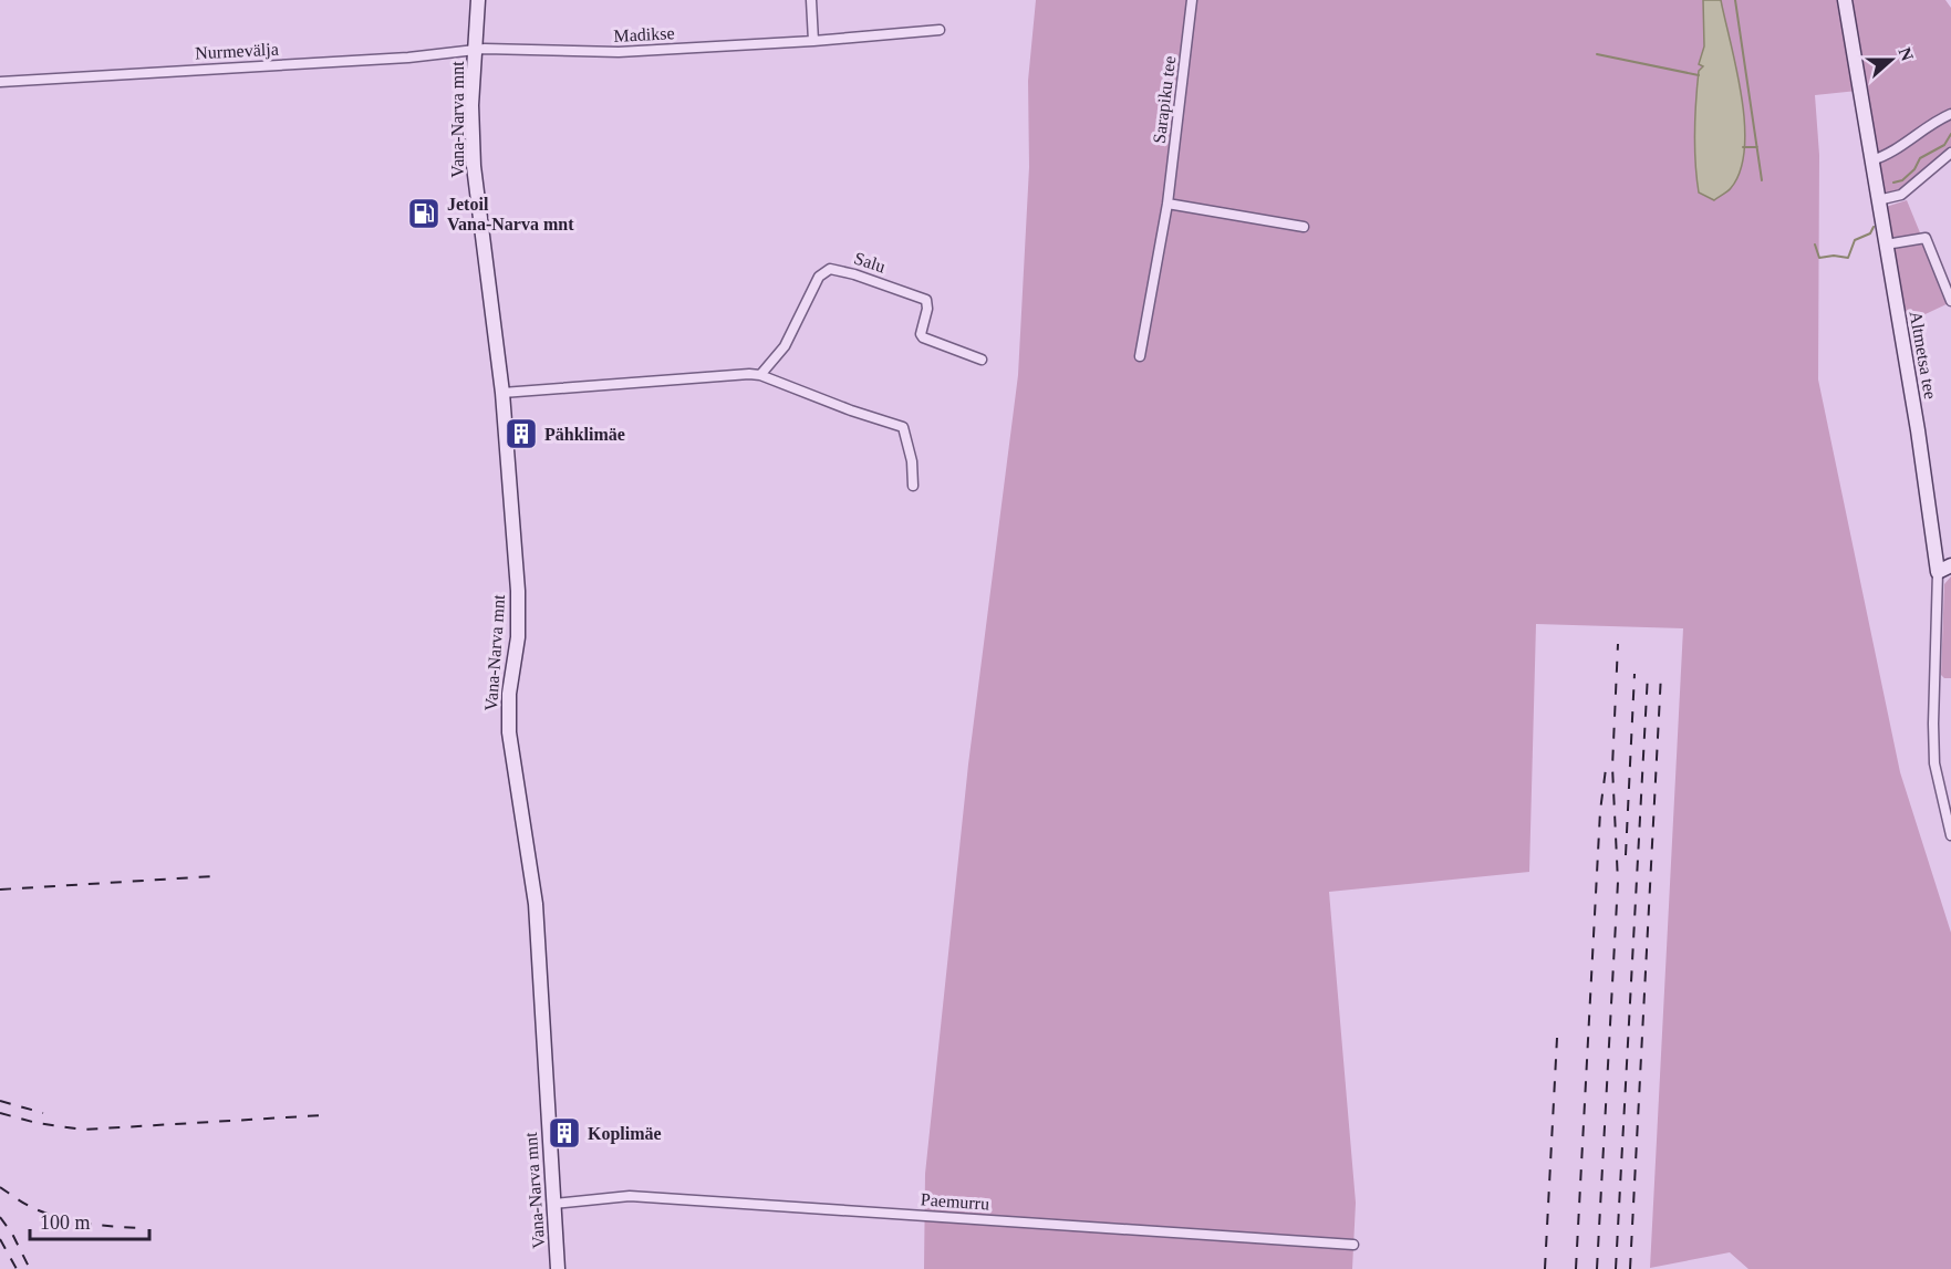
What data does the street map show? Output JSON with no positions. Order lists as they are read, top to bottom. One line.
{"streets":{"main road":["Vana-Narva mnt","Altmetsa tee"],"street":["Madikse","Nurmevälja","Sarapiku tee","Salu","Paemurru"]},"crossings":[["Madikse","Nurmevälja"],["Madikse","Vana-Narva mnt"],["Nurmevälja","Vana-Narva mnt"],["Vana-Narva mnt","Paemurru"]],"places":{"fuel station":["Jetoil Vana-Narva mnt"],"building":["Pähklimäe","Koplimäe"]},"scale_bar":"100 m","north":"right"}
